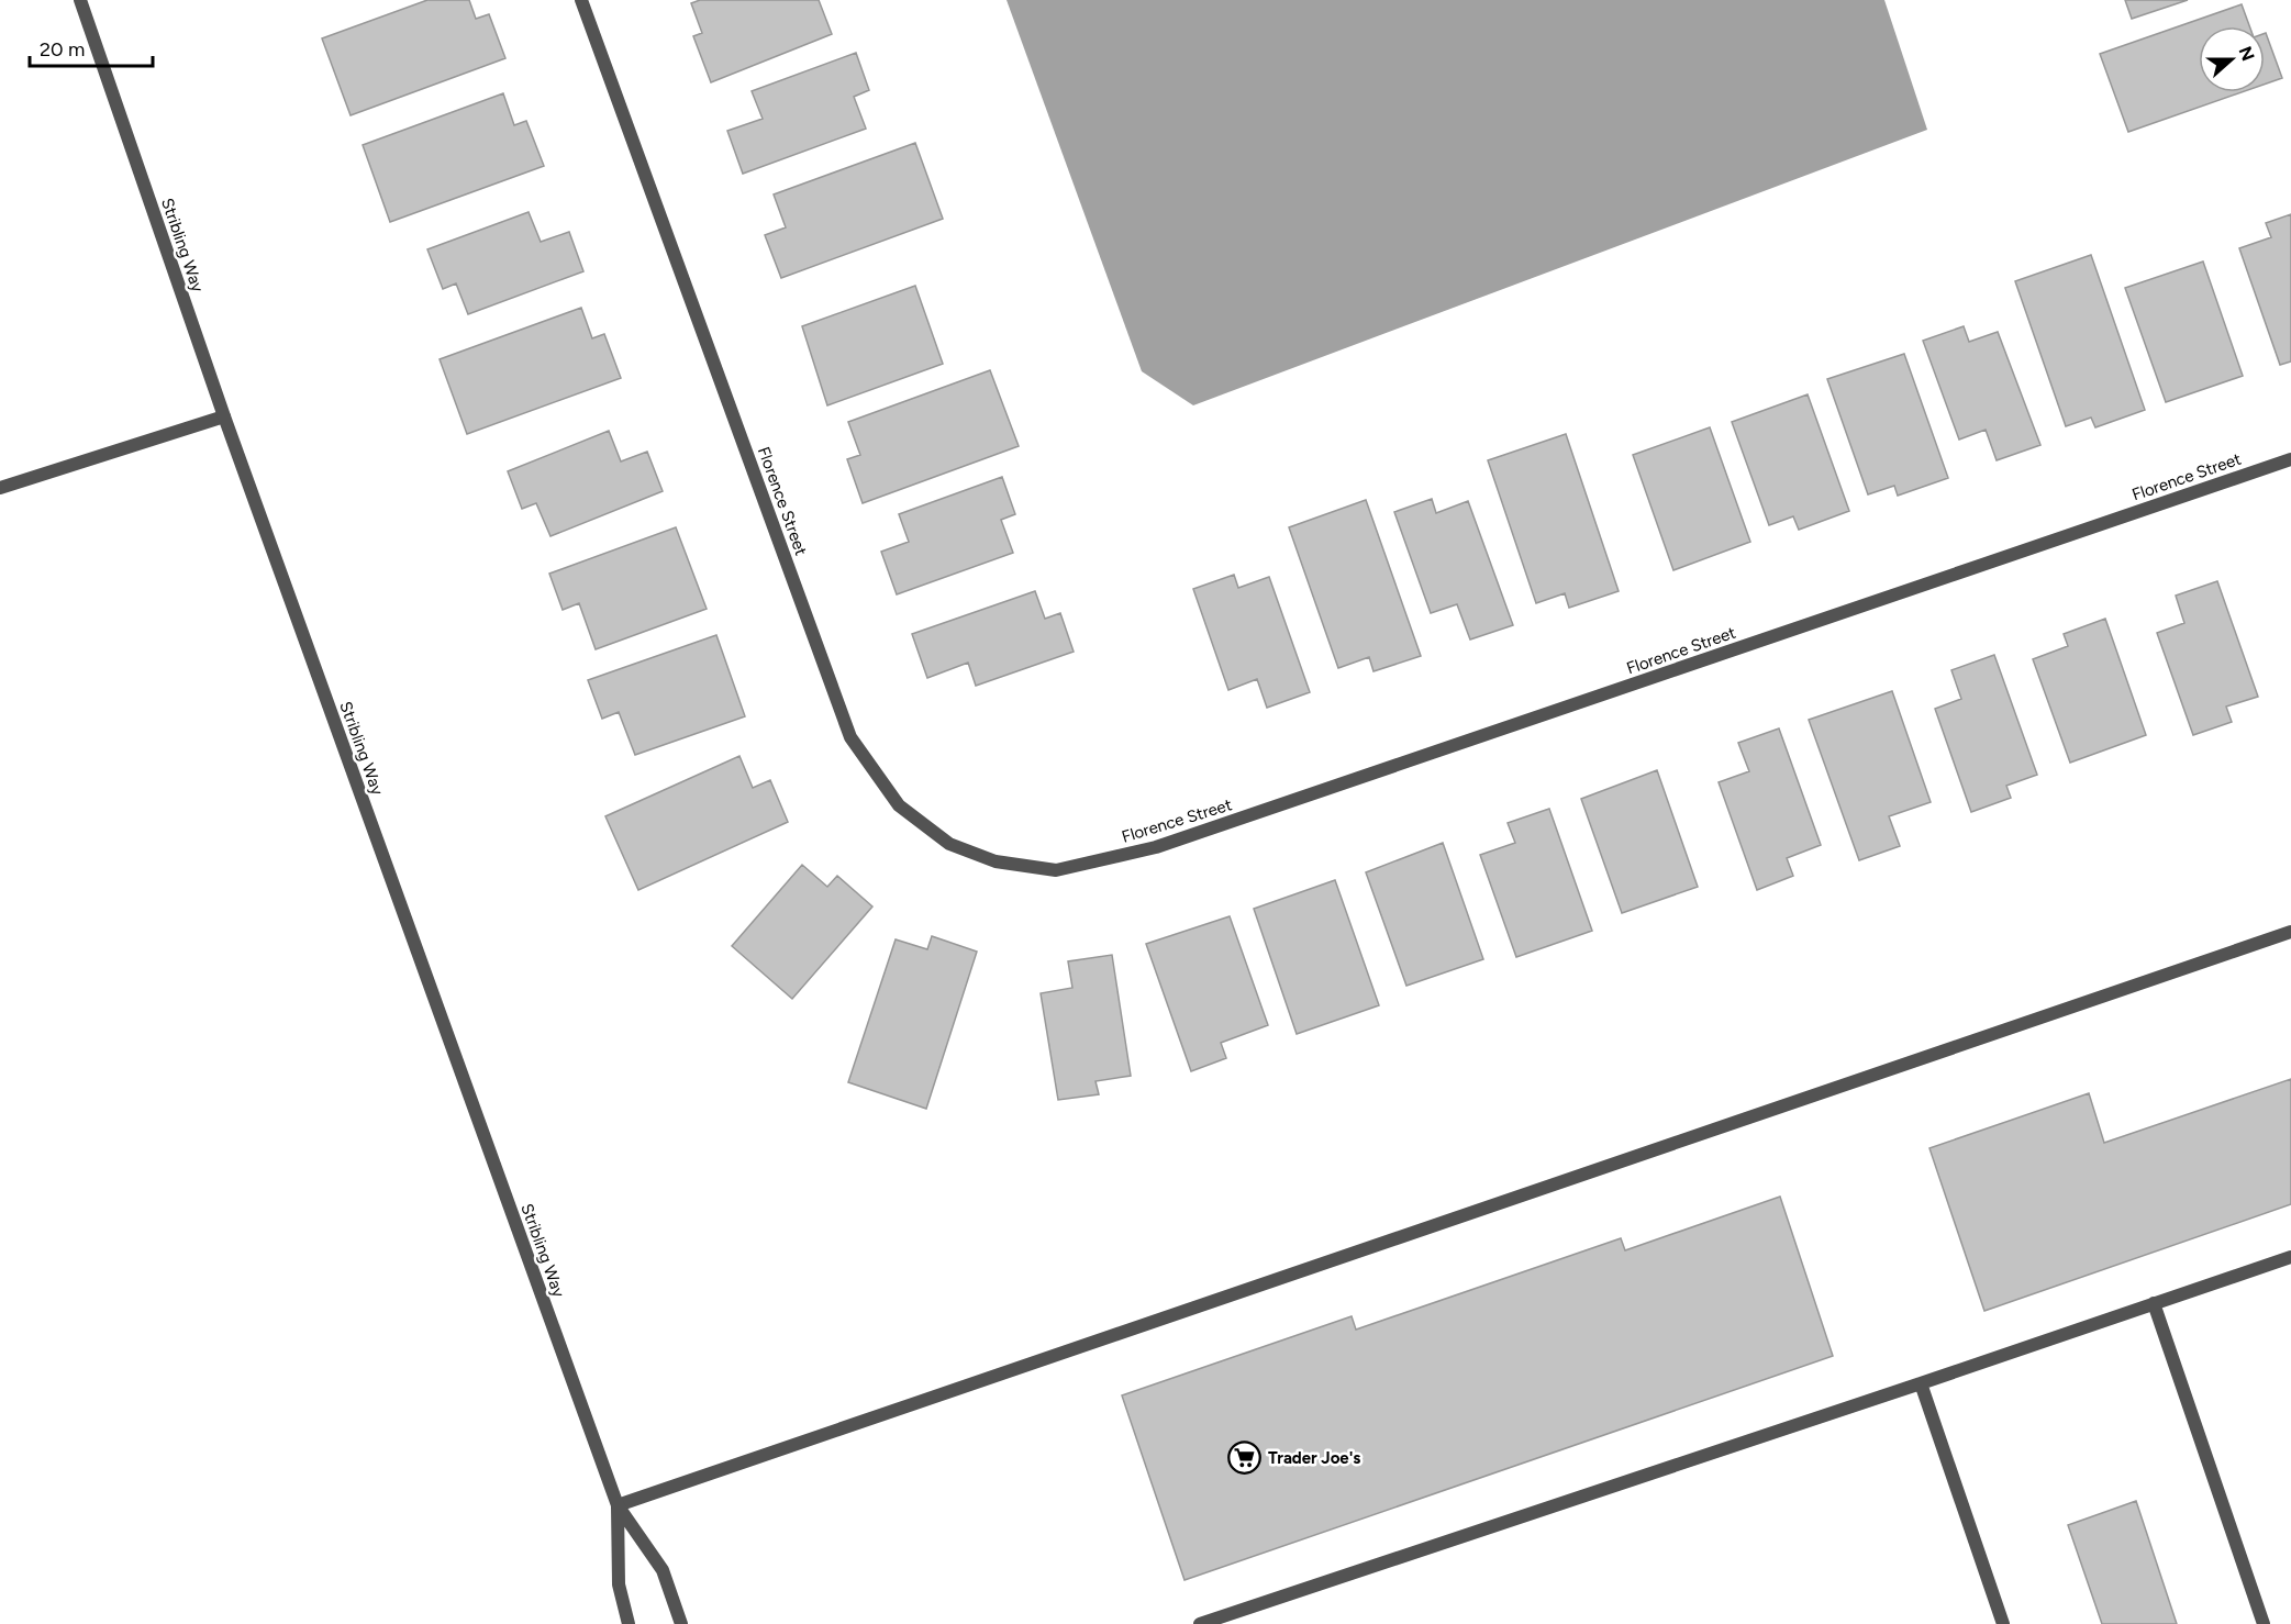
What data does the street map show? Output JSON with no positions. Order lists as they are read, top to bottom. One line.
{"streets":{"street":["Stribling Way","Florence Street"]},"places":{"supermarket":["Trader Joe's"]},"scale_bar":"20 m","north":"right"}
